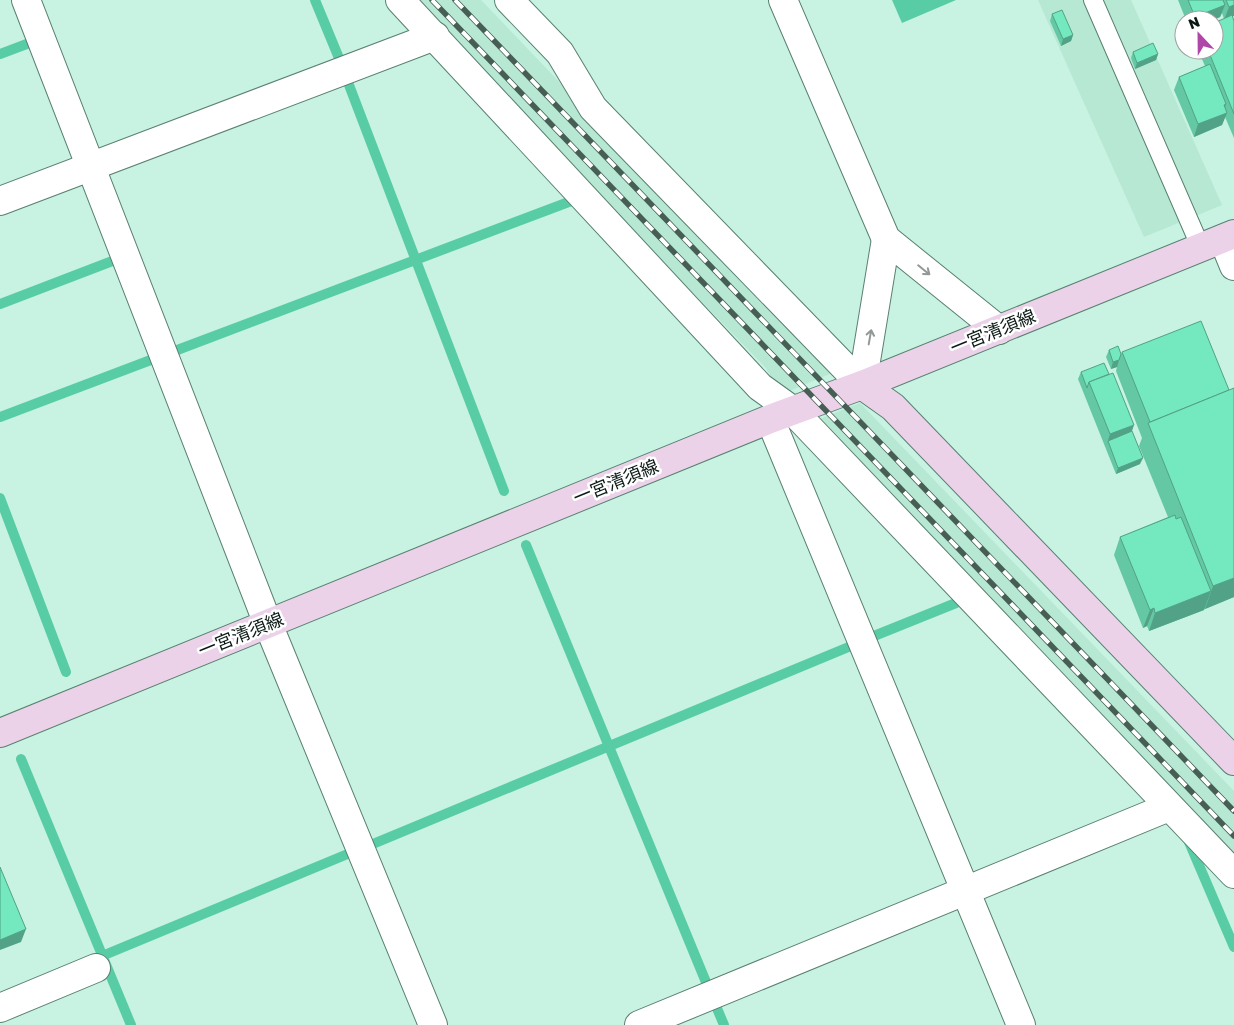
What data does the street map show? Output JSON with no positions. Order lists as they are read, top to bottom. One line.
{"streets":{"main road":["一宮清須線"]},"north":"top"}
